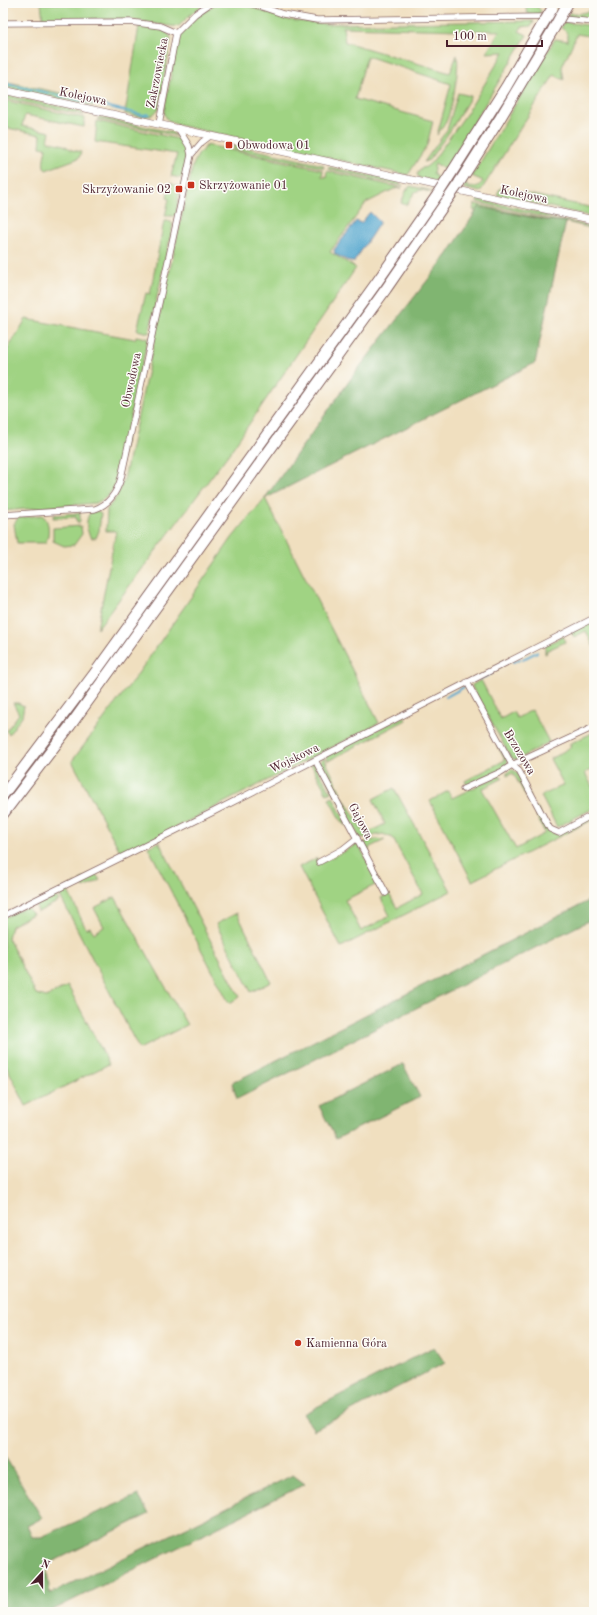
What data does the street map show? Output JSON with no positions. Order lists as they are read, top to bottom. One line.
{"streets":{"street":["Zakrzowiecka","Kolejowa","Obwodowa","Brzozowa","Wojskowa","Gajowa"]},"crossings":[["Zakrzowiecka","Kolejowa"],["Kolejowa","Obwodowa"],["Brzozowa","Wojskowa"],["Wojskowa","Gajowa"]],"places":{"transit":["Obwodowa 01","Skrzyżowanie 01","Skrzyżowanie 02"],"other":["Kamienna Góra"]},"scale_bar":"100 m","north":"top"}
